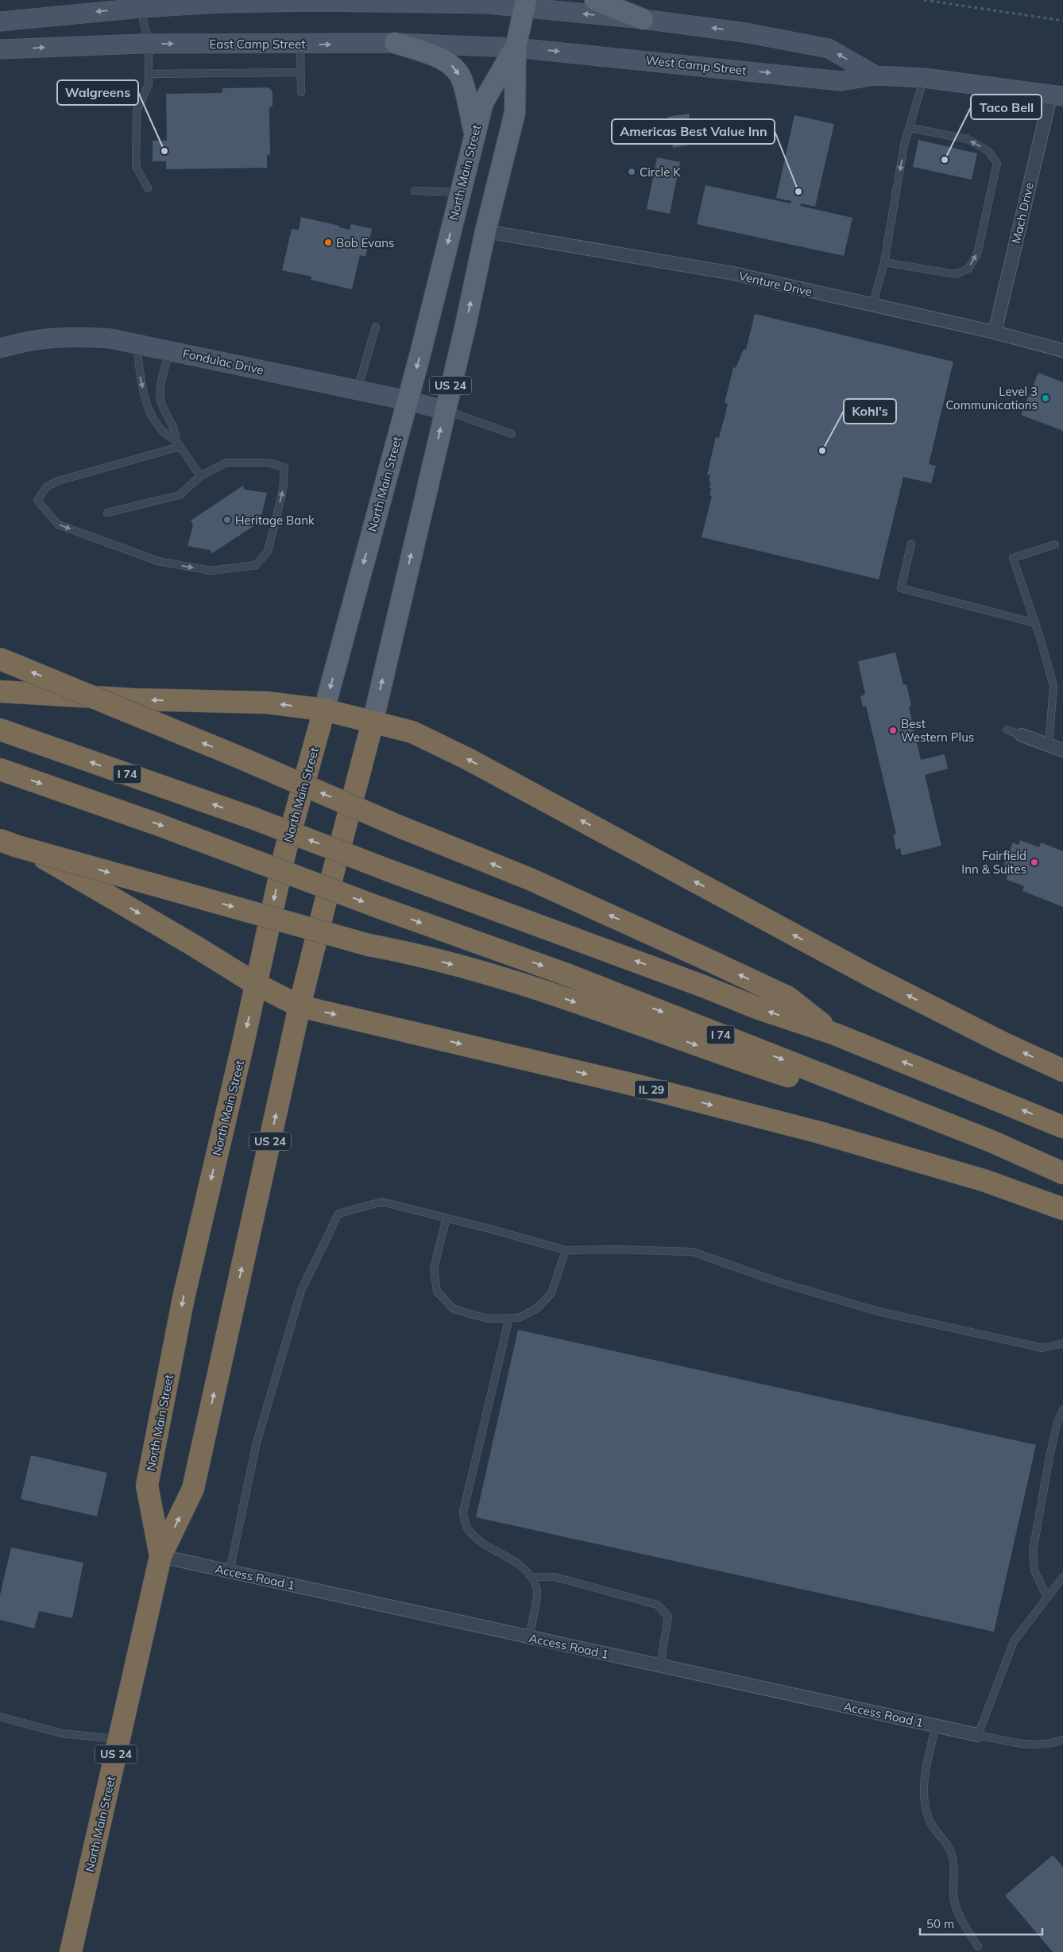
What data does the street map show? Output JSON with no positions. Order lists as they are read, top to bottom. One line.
{"streets":{"highway":["North Main Street","US 24","I 74","IL 29"],"main road":["East Camp Street","West Camp Street","Fondulac Drive"],"street":["Mach Drive","Venture Drive","Access Road 1"]},"crossings":[["East Camp Street","West Camp Street"],["East Camp Street","North Main Street"],["West Camp Street","North Main Street"],["West Camp Street","Mach Drive"],["North Main Street","Venture Drive"],["North Main Street","Fondulac Drive"],["North Main Street","IL 29"],["North Main Street","Access Road 1"],["Mach Drive","Venture Drive"]],"places":["Walgreens","Taco Bell","Circle K","Americas Best Value Inn","Bob Evans","Level 3 Communications","Kohl's","Heritage Bank","Best Western Plus","Fairfield Inn & Suites"],"scale_bar":"50 m"}
